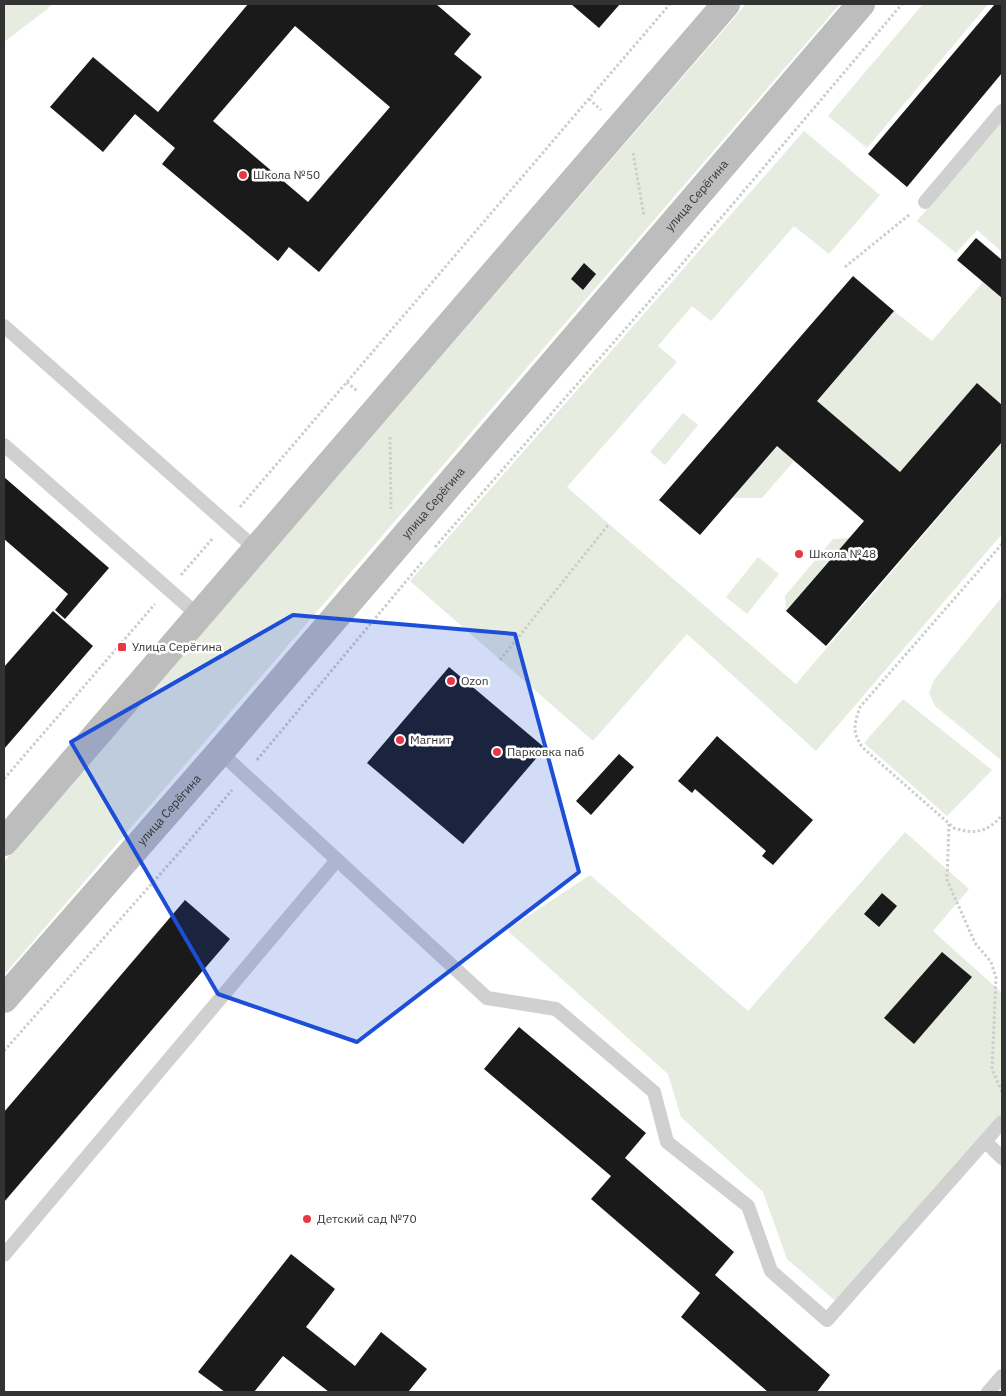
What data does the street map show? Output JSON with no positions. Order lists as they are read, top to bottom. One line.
{"streets":{"main road":["улица Серёгина"]},"places":{"other":["Школа №50","Школа №48","Ozon","Магнит","Парковка паб","Детский сад №70"],"transit":["Улица Серёгина"]}}
